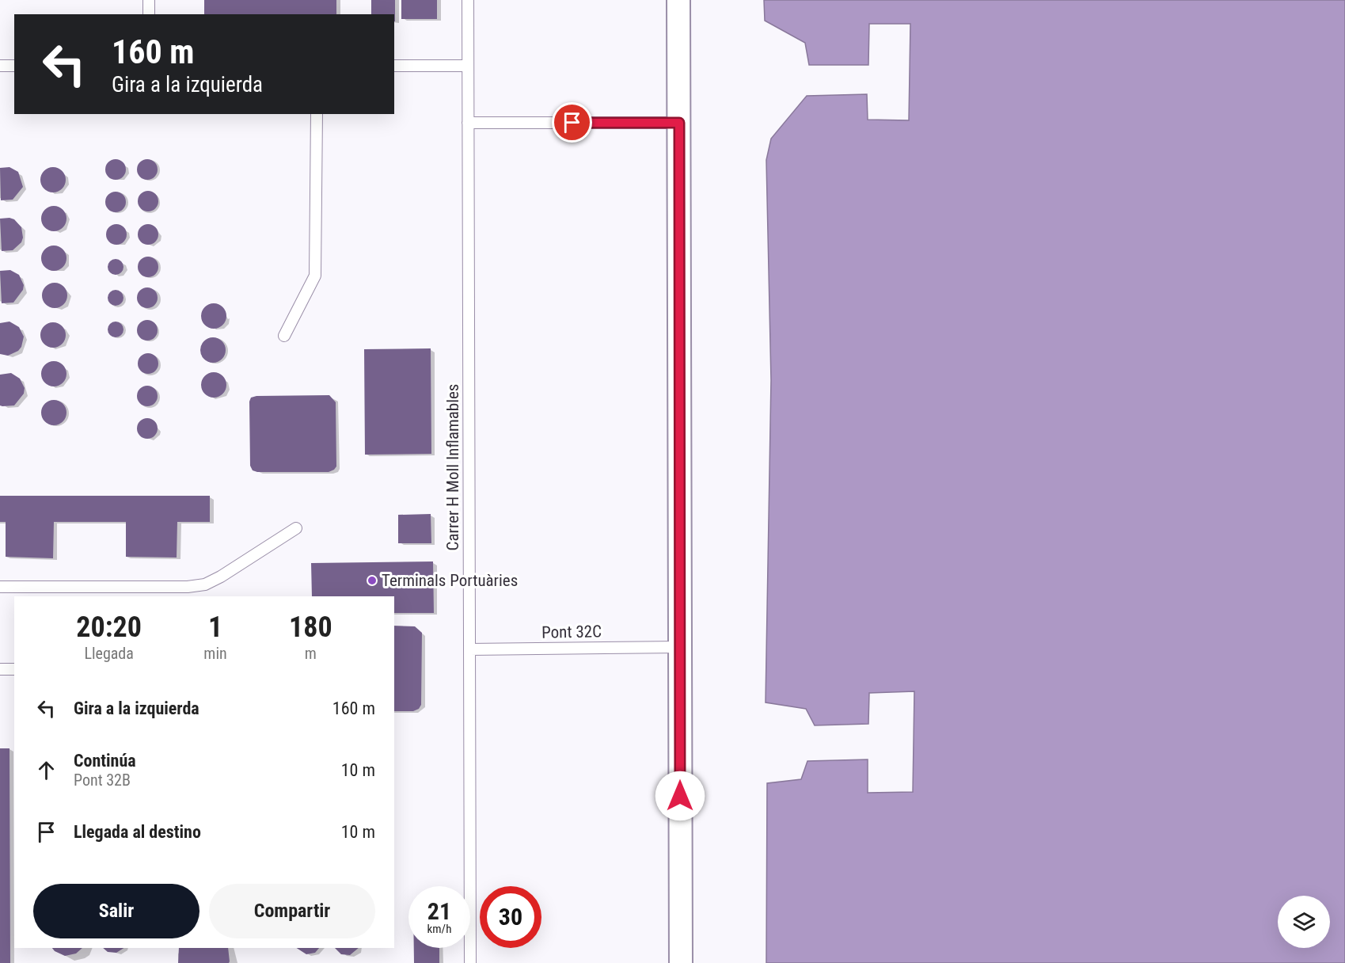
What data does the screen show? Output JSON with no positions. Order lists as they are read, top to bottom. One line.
{"streets":{"lane":["Carrer H Moll Inflamables","Pont 32C"]},"crossings":[["Carrer H Moll Inflamables","Pont 32C"]],"places":["Terminals Portuàries"],"page":{"turn":["160 m","Gira a la izquierda"],"eta":["20:20","Llegada","1","min","180","m"],"list":[{"name":"Gira a la izquierda","value":"160 m"},{"name":"Continúa","note":"Pont 32B","value":"10 m"},{"name":"Llegada al destino","value":"10 m"}],"buttons":["Salir","Compartir"],"speed":"21 km/h","limit":"30"}}
